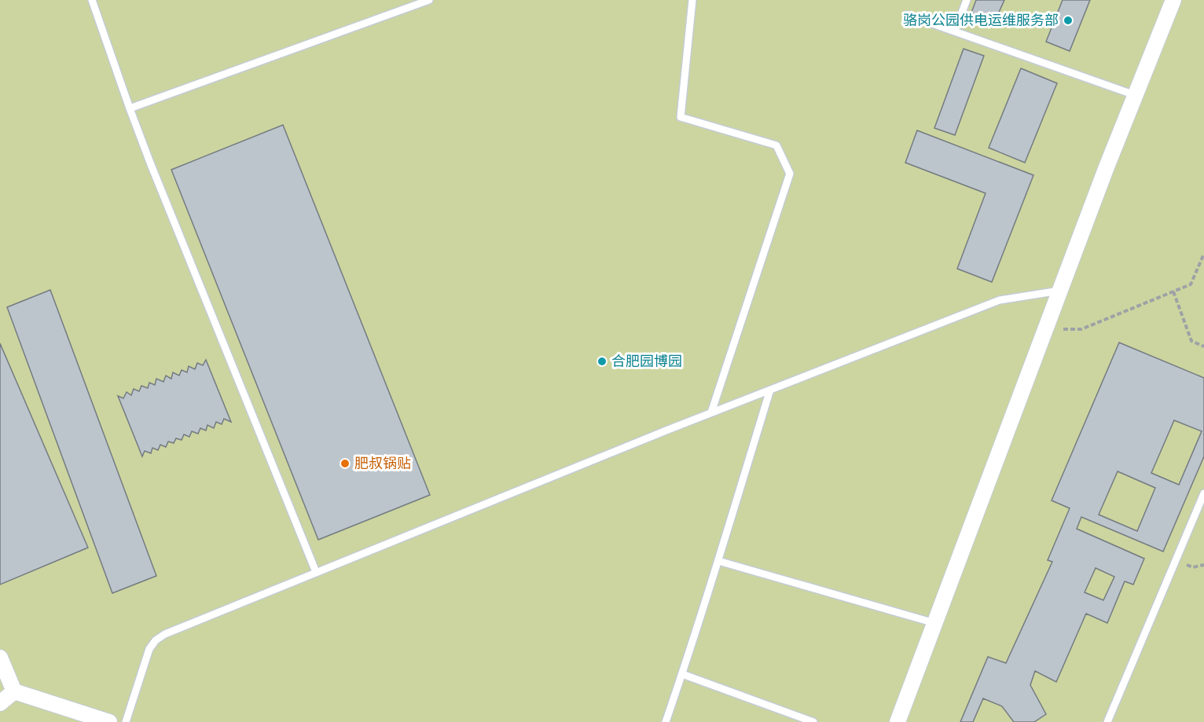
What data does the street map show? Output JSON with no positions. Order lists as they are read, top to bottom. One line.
{"places":["骆岗公园供电运维服务部","合肥园博园","肥叔锅贴"]}
